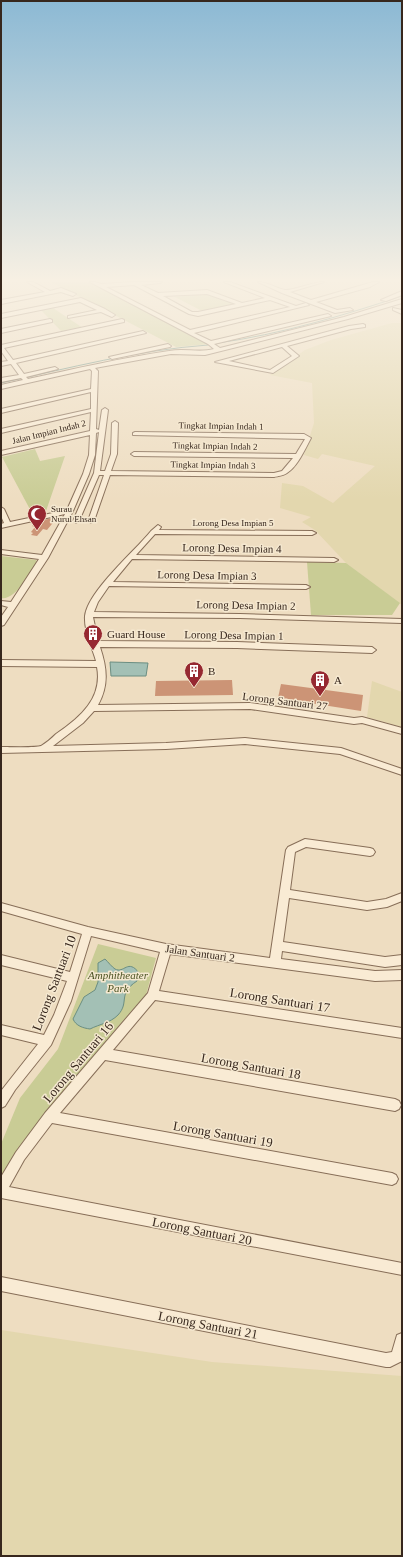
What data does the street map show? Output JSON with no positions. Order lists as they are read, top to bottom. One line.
{"streets":{"street":["Tingkat Impian Indah 1","Jalan Impian Indah 2","Tingkat Impian Indah 2","Tingkat Impian Indah 3","Lorong Desa Impian 5","Lorong Desa Impian 4","Lorong Desa Impian 3","Lorong Desa Impian 2","Lorong Desa Impian 1","Lorong Santuari 27","Jalan Santuari 2","Lorong Santuari 10","Lorong Santuari 17","Lorong Santuari 16","Lorong Santuari 18","Lorong Santuari 19","Lorong Santuari 20","Lorong Santuari 21"]},"crossings":[["Tingkat Impian Indah 1","Tingkat Impian Indah 3"],["Tingkat Impian Indah 2","Tingkat Impian Indah 3"],["Lorong Desa Impian 5","Lorong Desa Impian 4"],["Jalan Santuari 2","Lorong Santuari 10"],["Jalan Santuari 2","Lorong Santuari 16"],["Lorong Santuari 17","Lorong Santuari 16"],["Lorong Santuari 16","Lorong Santuari 18"],["Lorong Santuari 16","Lorong Santuari 19"]],"parks":["Amphitheater Park"],"places":{"mosque":["Surau Nurul Ehsan"],"building":["Guard House","B","A"]}}
